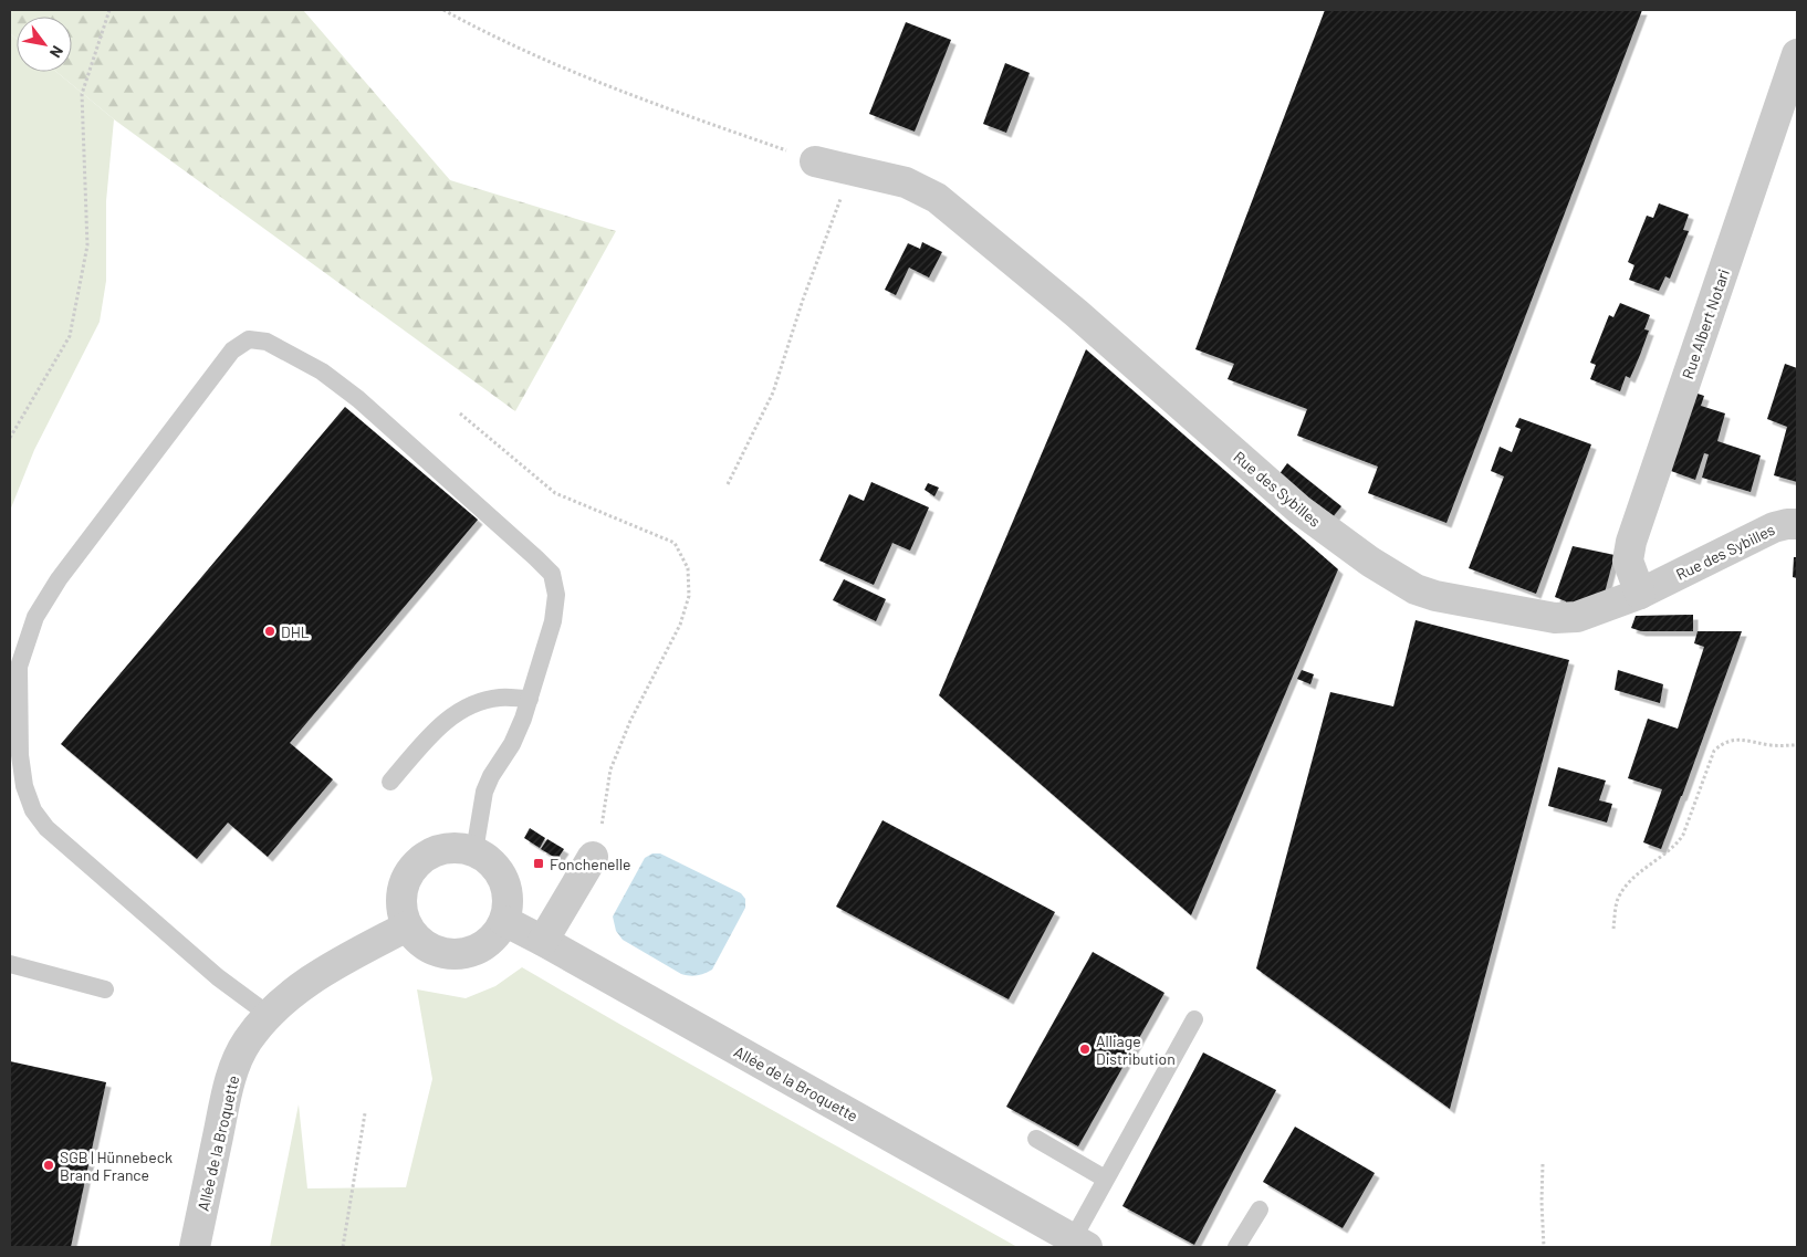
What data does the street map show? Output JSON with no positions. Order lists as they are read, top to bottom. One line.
{"streets":{"street":["Rue Albert Notari","Rue des Sybilles","Allée de la Broquette"]},"crossings":[["Rue Albert Notari","Rue des Sybilles"]],"places":{"other":["DHL","Alliage Distribution","SGB | Hünnebeck Brand France"],"transit":["Fonchenelle"]},"north":"bottom right"}
